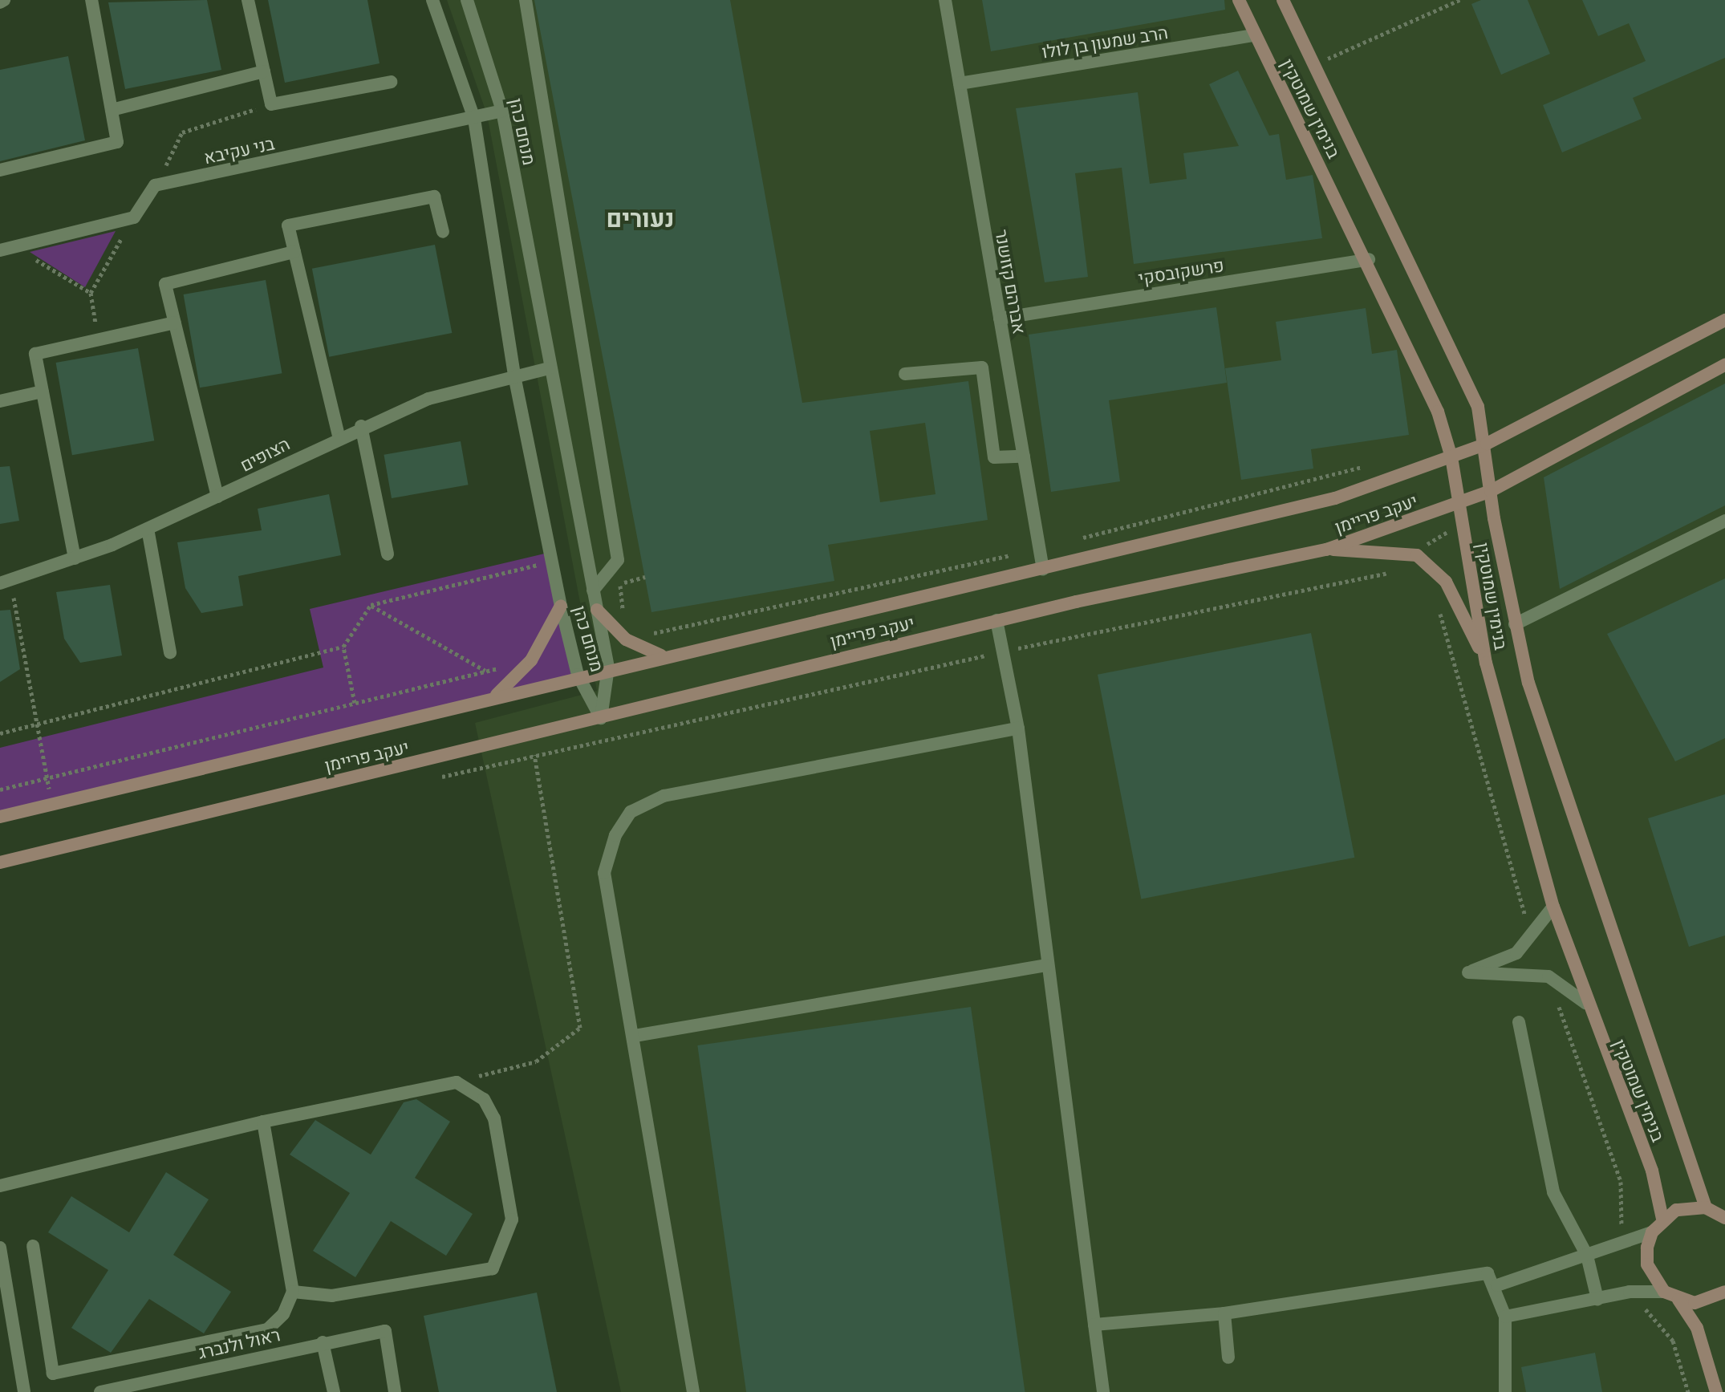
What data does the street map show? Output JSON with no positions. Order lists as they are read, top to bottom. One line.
{"streets":{"main road":["בנימין שמוטקין","יעקב פריימן"],"street":["הרב שמעון בן לולו","מנחם כהן","בני עקיבא","פרשקובסקי","אברהם קזושנר","הצופים","ראול ולנברג"]},"crossings":[["הרב שמעון בן לולו","בנימין שמוטקין"],["הרב שמעון בן לולו","אברהם קזושנר"],["בנימין שמוטקין","פרשקובסקי"],["בנימין שמוטקין","יעקב פריימן"],["מנחם כהן","בני עקיבא"],["מנחם כהן","הצופים"],["מנחם כהן","יעקב פריימן"],["פרשקובסקי","אברהם קזושנר"],["אברהם קזושנר","יעקב פריימן"]],"districts":["נעורים"]}
